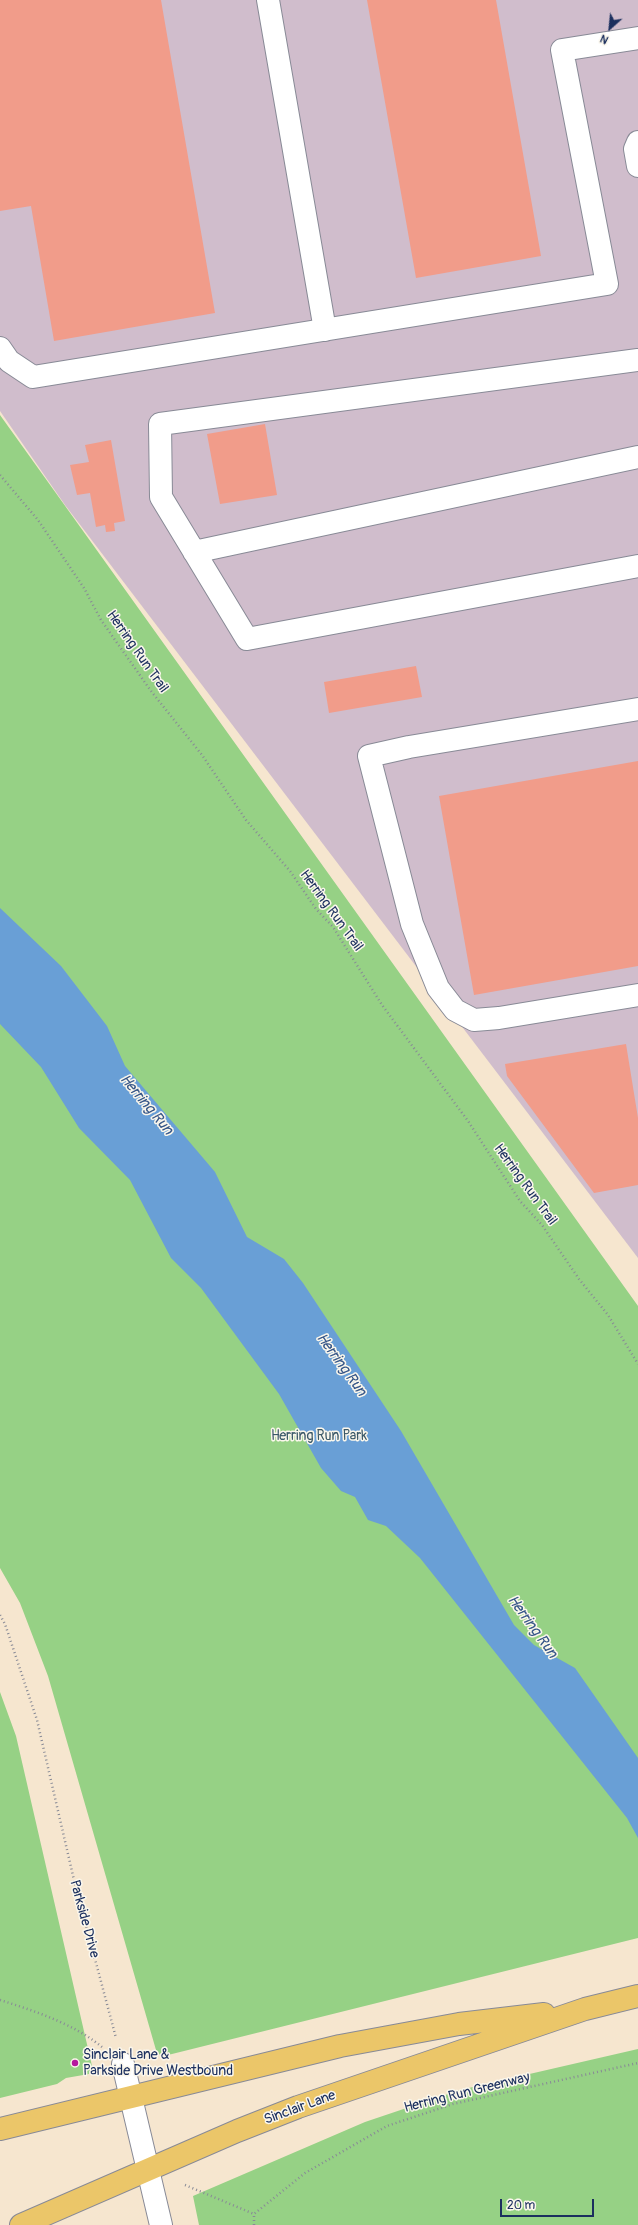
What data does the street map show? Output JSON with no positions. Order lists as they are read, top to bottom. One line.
{"streets":{"main road":["Sinclair Lane"],"path":["Herring Run Trail","Parkside Drive","Herring Run Greenway"]},"water":["Herring Run"],"parks":["Herring Run Park"],"places":["Sinclair Lane & Parkside Drive Westbound"],"scale_bar":"20 m","north":"bottom left"}
